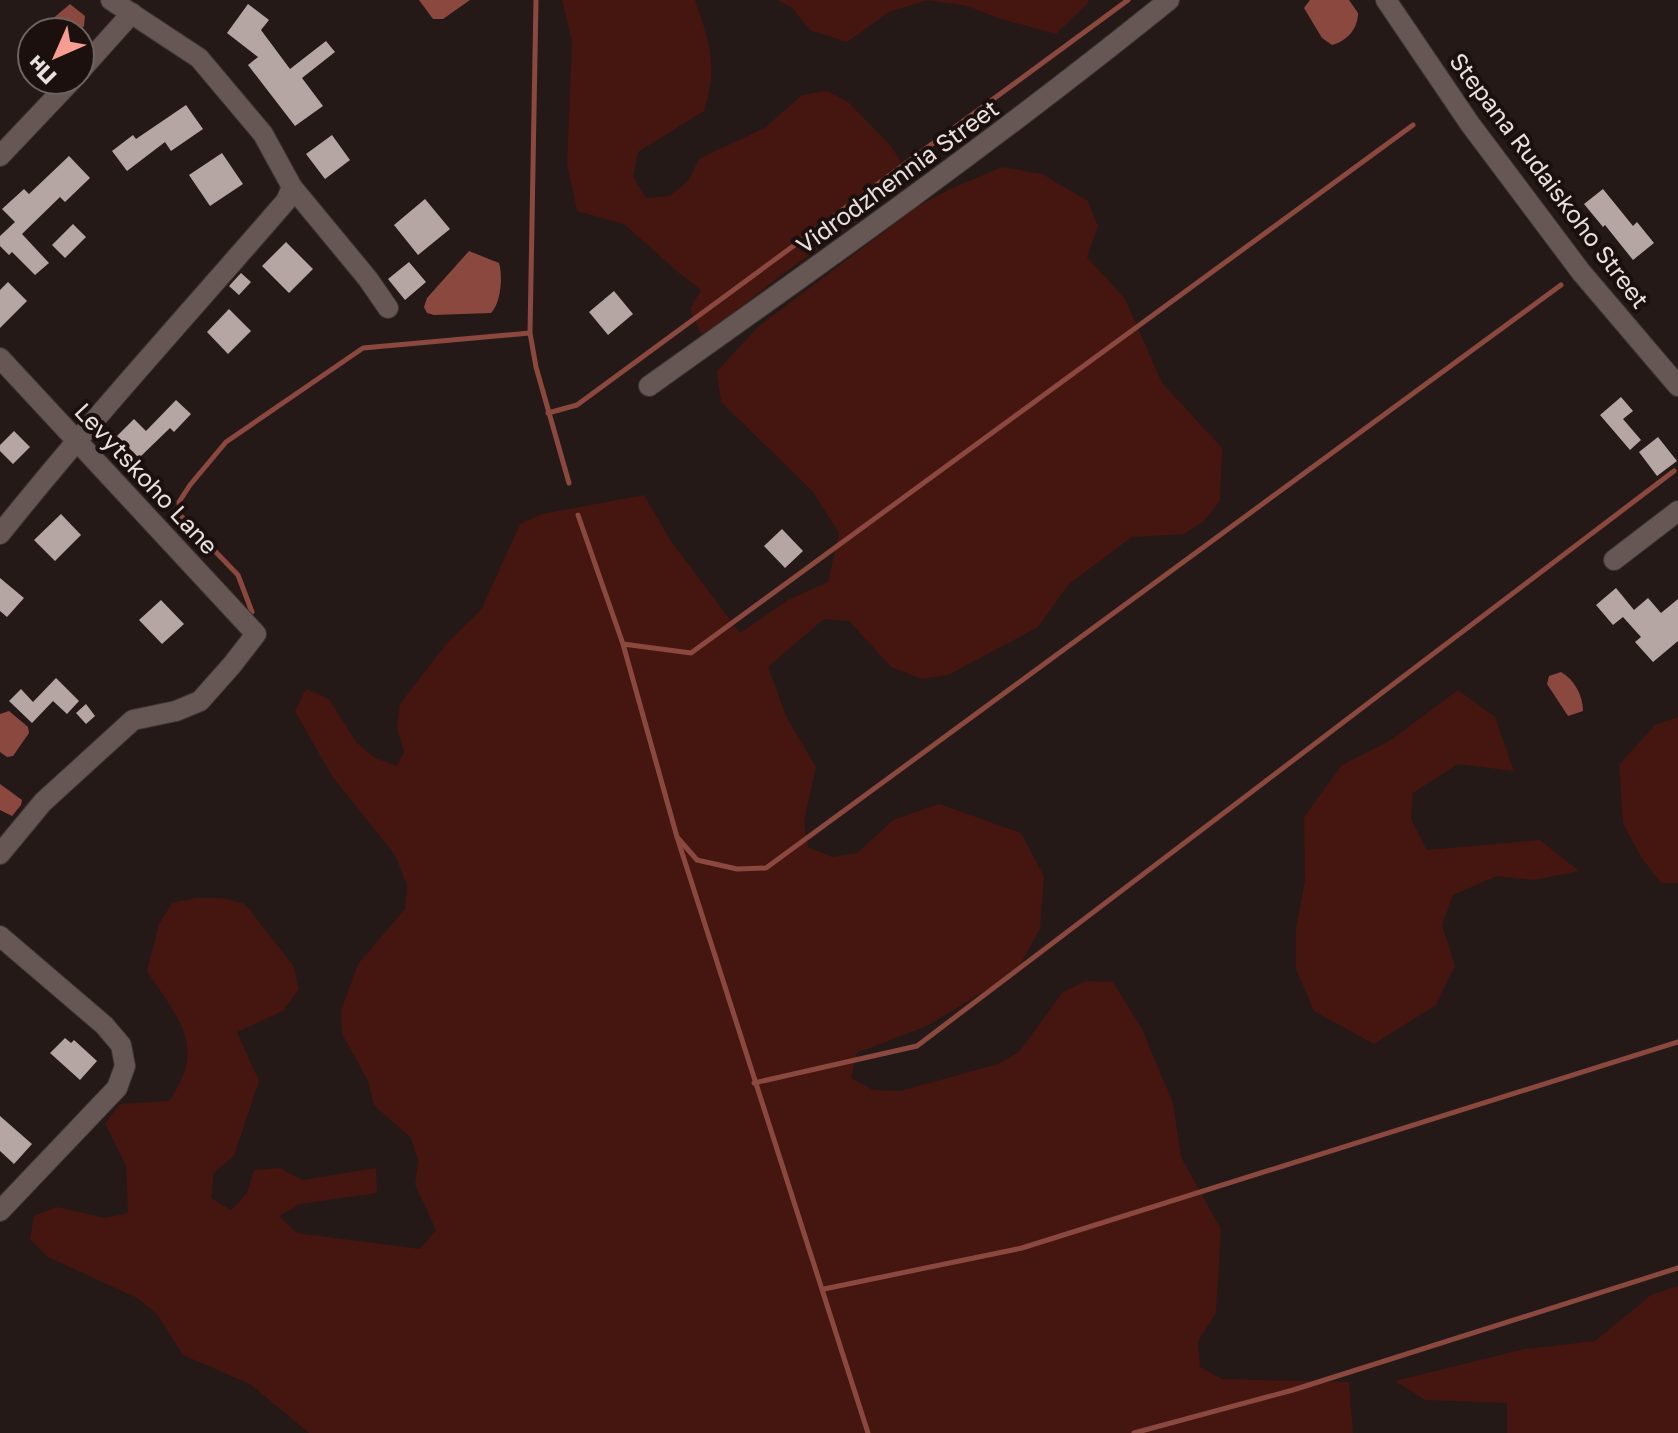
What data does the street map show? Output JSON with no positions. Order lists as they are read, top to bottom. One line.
{"streets":{"street":["Vidrodzhennia Street","Stepana Rudaiskoho Street","Levytskoho Lane"]},"north":"bottom left"}
